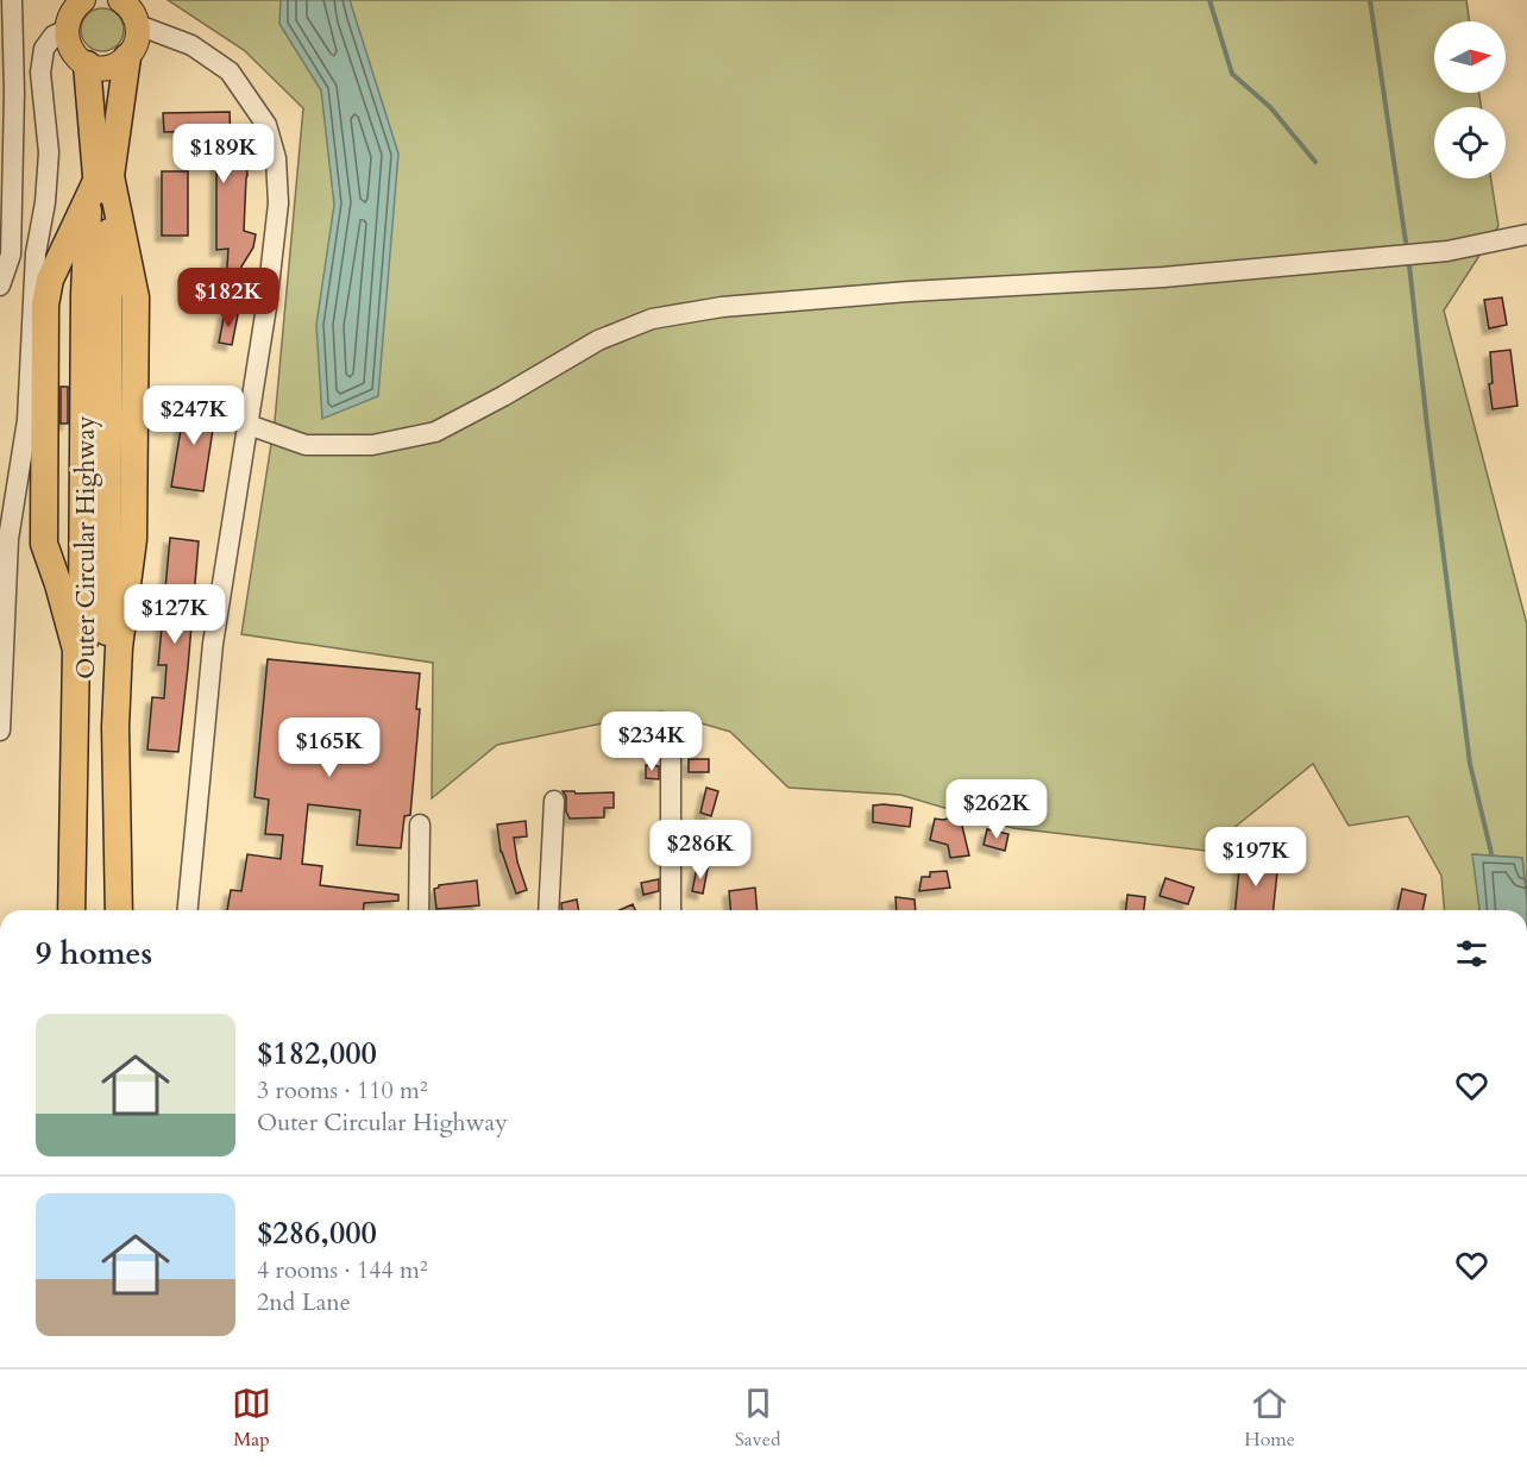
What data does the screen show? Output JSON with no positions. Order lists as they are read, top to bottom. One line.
{"streets":{"highway":["Outer Circular Highway"]},"north":"right","page":{"price":["$189K","$182K","$247K","$127K","$234K","$165K","$262K","$286K","$197K"],"heading":"9 homes","list":[{"name":"$182,000","note":"3 rooms · 110 m² · Outer Circular Highway"},{"name":"$286,000","note":"4 rooms · 144 m² · 2nd Lane"}],"tabs":["Map","Saved","Home"]}}
